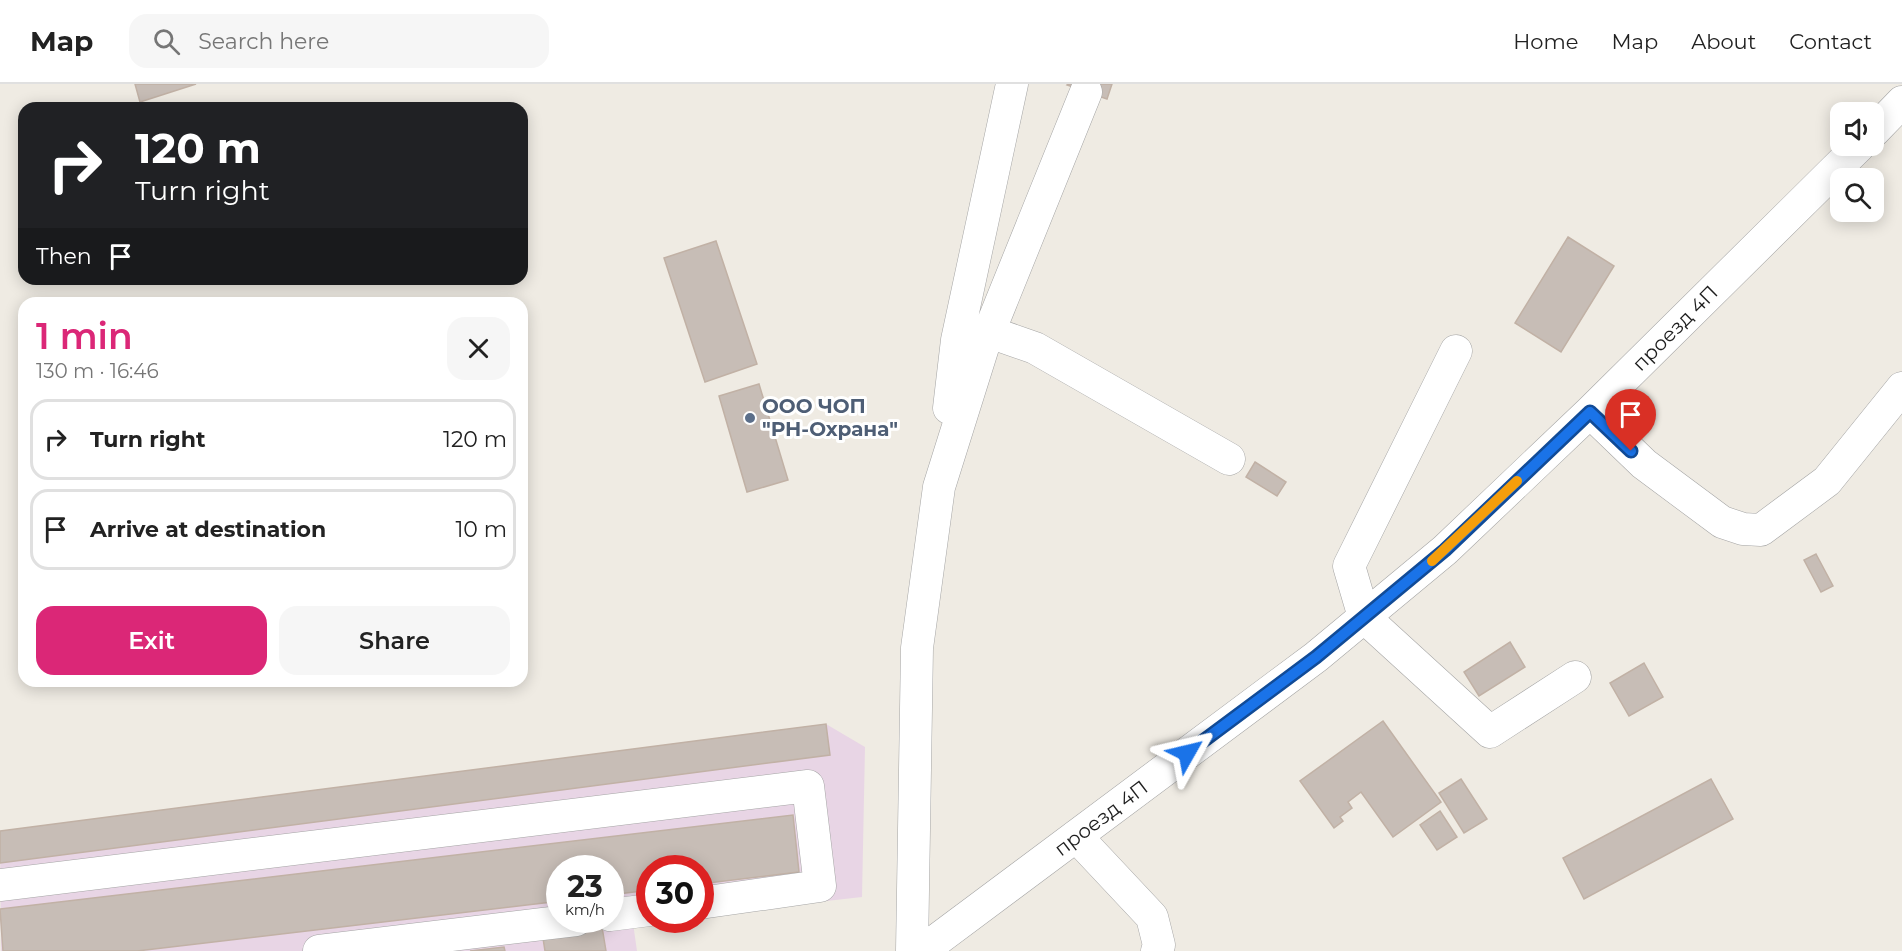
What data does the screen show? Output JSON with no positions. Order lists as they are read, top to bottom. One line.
{"streets":{"street":["проезд 4П"]},"places":["ООО ЧОП \"РН-Охрана\""],"page":{"header":"Map","search":"Search here","nav":["Home","Map","About","Contact"],"turn":["120 m","Turn right"],"then":"Then","heading":["1 min","130 m · 16:46"],"list":[{"name":"Turn right","value":"120 m"},{"name":"Arrive at destination","value":"10 m"}],"buttons":["Exit","Share"],"speed":"23 km/h","limit":"30"}}
